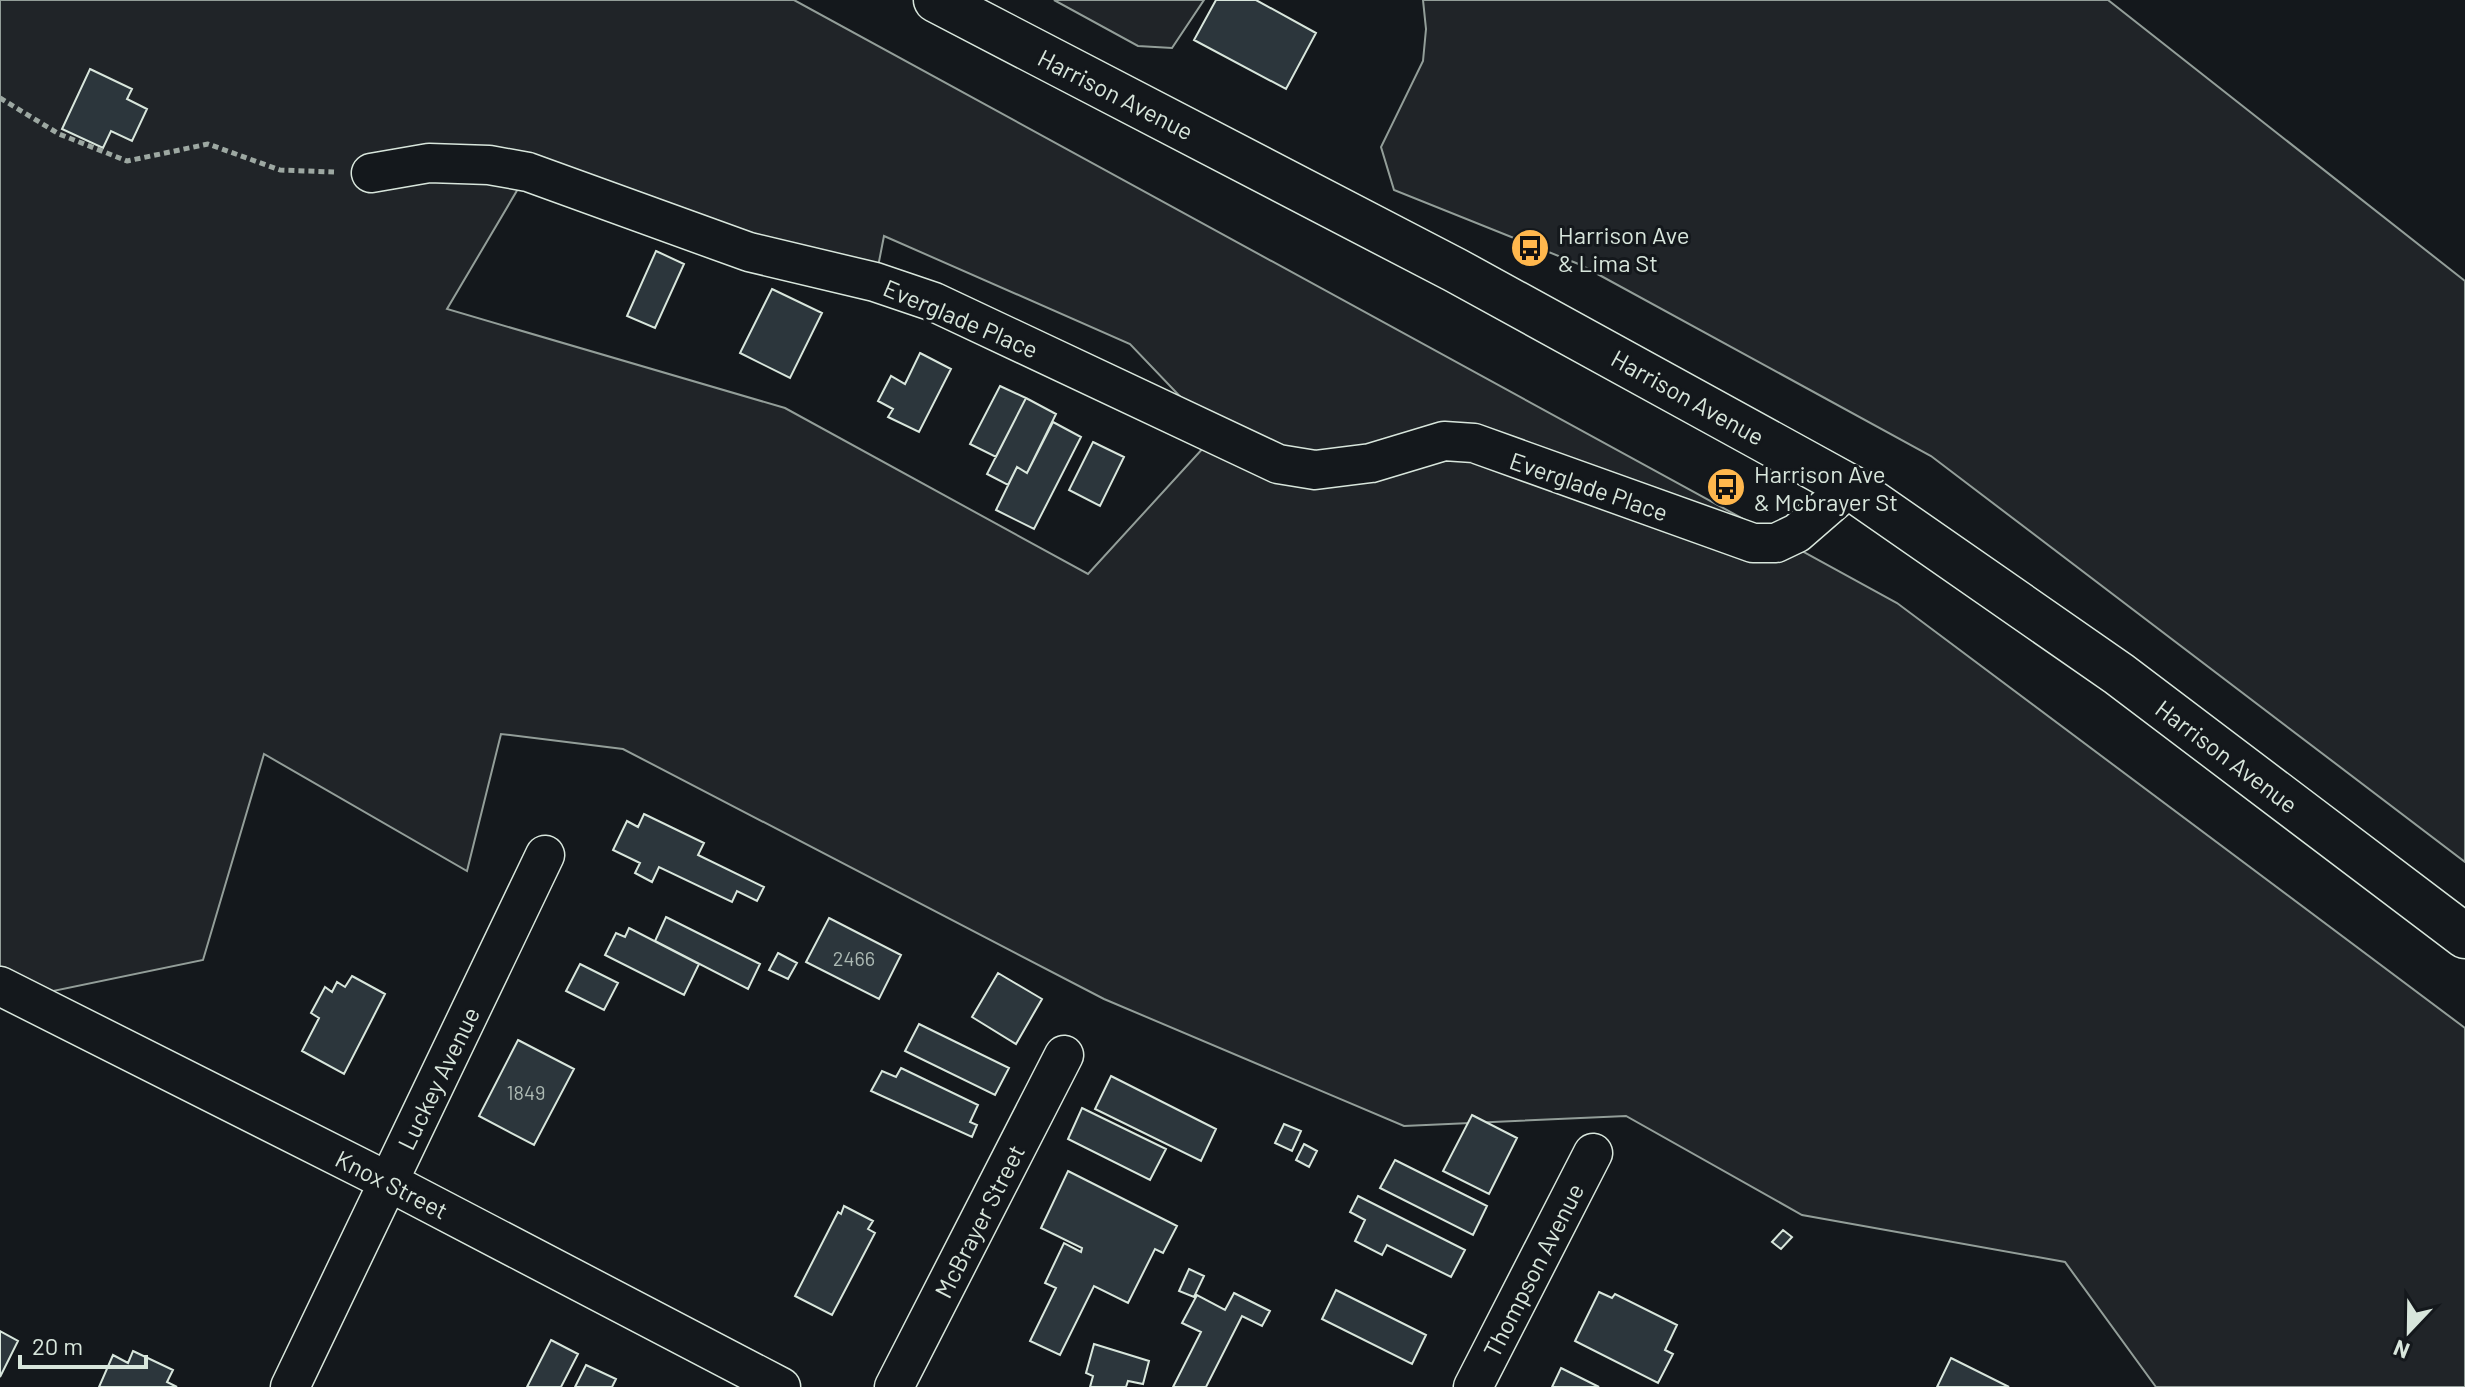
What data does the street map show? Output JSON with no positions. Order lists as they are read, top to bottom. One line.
{"streets":{"main road":["Harrison Avenue"],"street":["Everglade Place","Luckey Avenue","Knox Street","McBrayer Street","Thompson Avenue"]},"crossings":[["Harrison Avenue","Everglade Place"],["Luckey Avenue","Knox Street"]],"places":{"bus stop":["Harrison Ave & Lima St","Harrison Ave & Mcbrayer St"]},"house_numbers":["2466","1849"],"scale_bar":"20 m","north":"bottom"}
